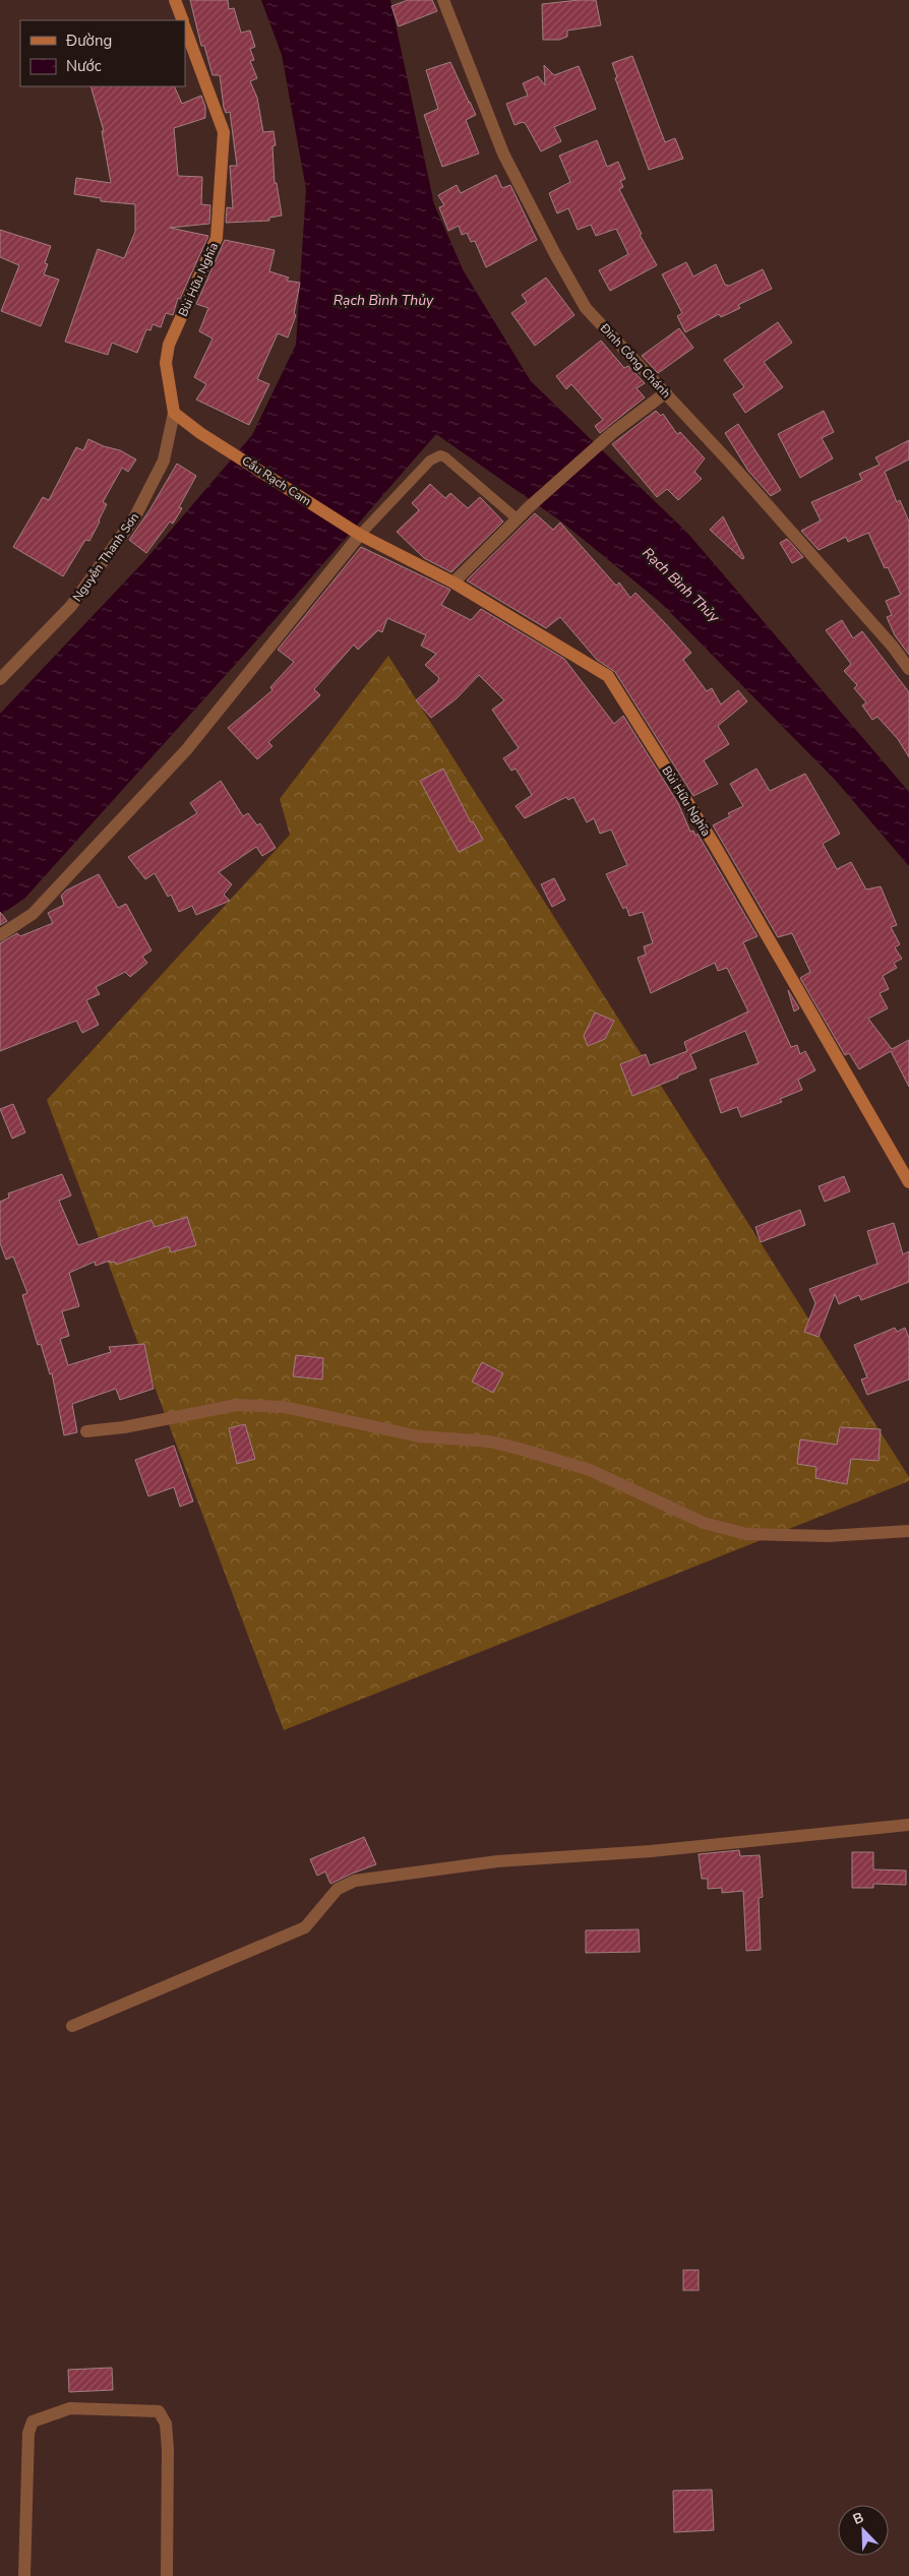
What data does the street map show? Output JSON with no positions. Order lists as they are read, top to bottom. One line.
{"streets":{"main road":["Bùi Hữu Nghĩa","Cầu Rạch Cam"],"street":["Đinh Công Chánh","Nguyễn Thanh Sơn"]},"crossings":[["Bùi Hữu Nghĩa","Cầu Rạch Cam"],["Bùi Hữu Nghĩa","Nguyễn Thanh Sơn"],["Cầu Rạch Cam","Nguyễn Thanh Sơn"]],"water":["Rạch Bình Thủy"],"legend":["Đường","Nước"],"north":"top left"}
